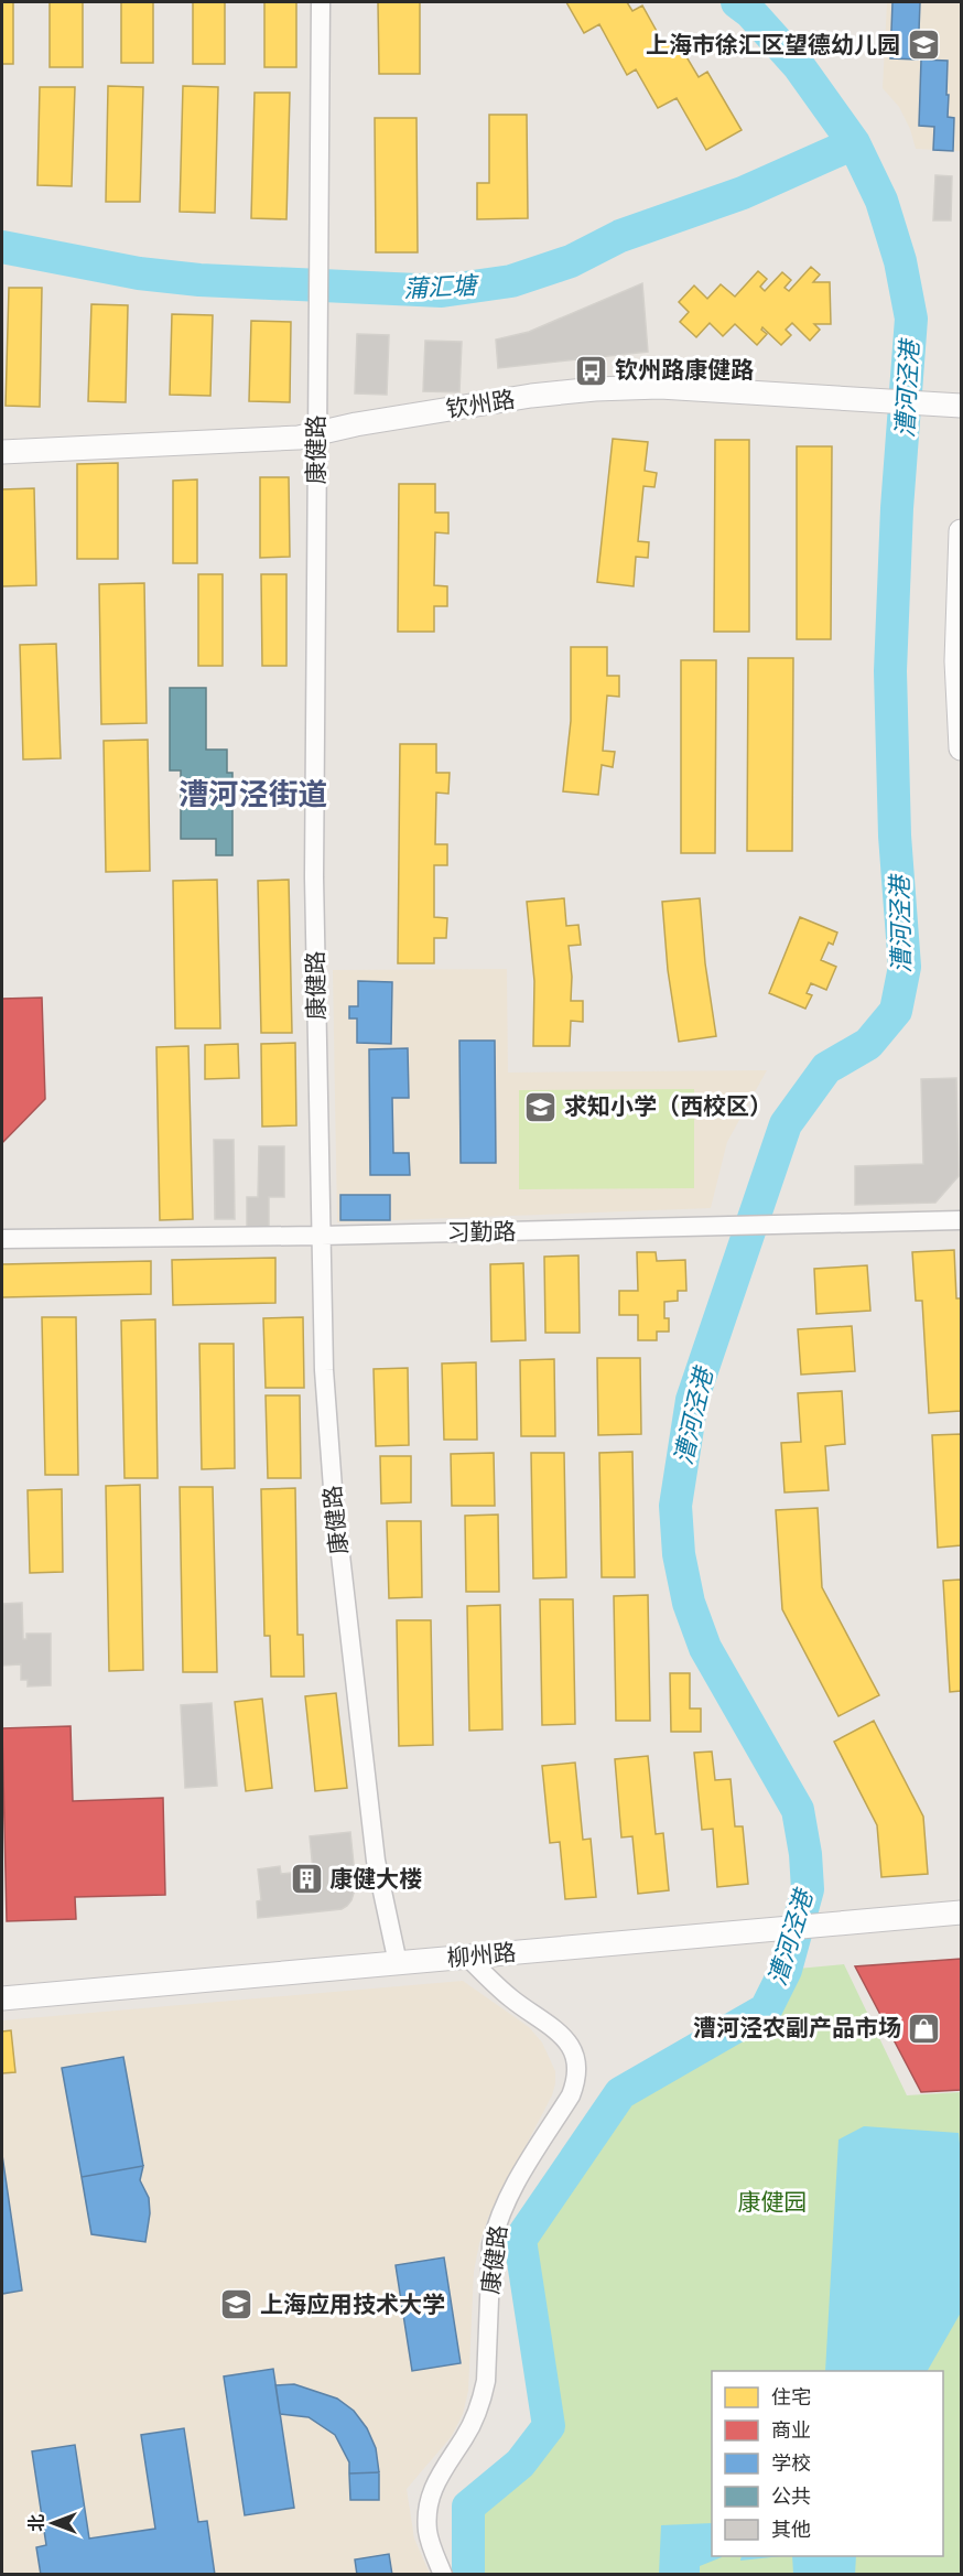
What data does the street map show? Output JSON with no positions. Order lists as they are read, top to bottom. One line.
{"streets":{"street":["钦州路","康健路","习勤路","柳州路"]},"crossings":[["钦州路","康健路"],["康健路","习勤路"],["康健路","柳州路"]],"districts":["漕河泾街道"],"water":["蒲汇塘","漕河泾港"],"parks":["康健园"],"places":{"school or university":["上海市徐汇区望德幼儿园","求知小学（西校区）","上海应用技术大学"],"bus stop":["钦州路康健路"],"building":["康健大楼"],"shop":["漕河泾农副产品市场"]},"legend":["住宅","商业","学校","公共","其他"],"north":"left"}
